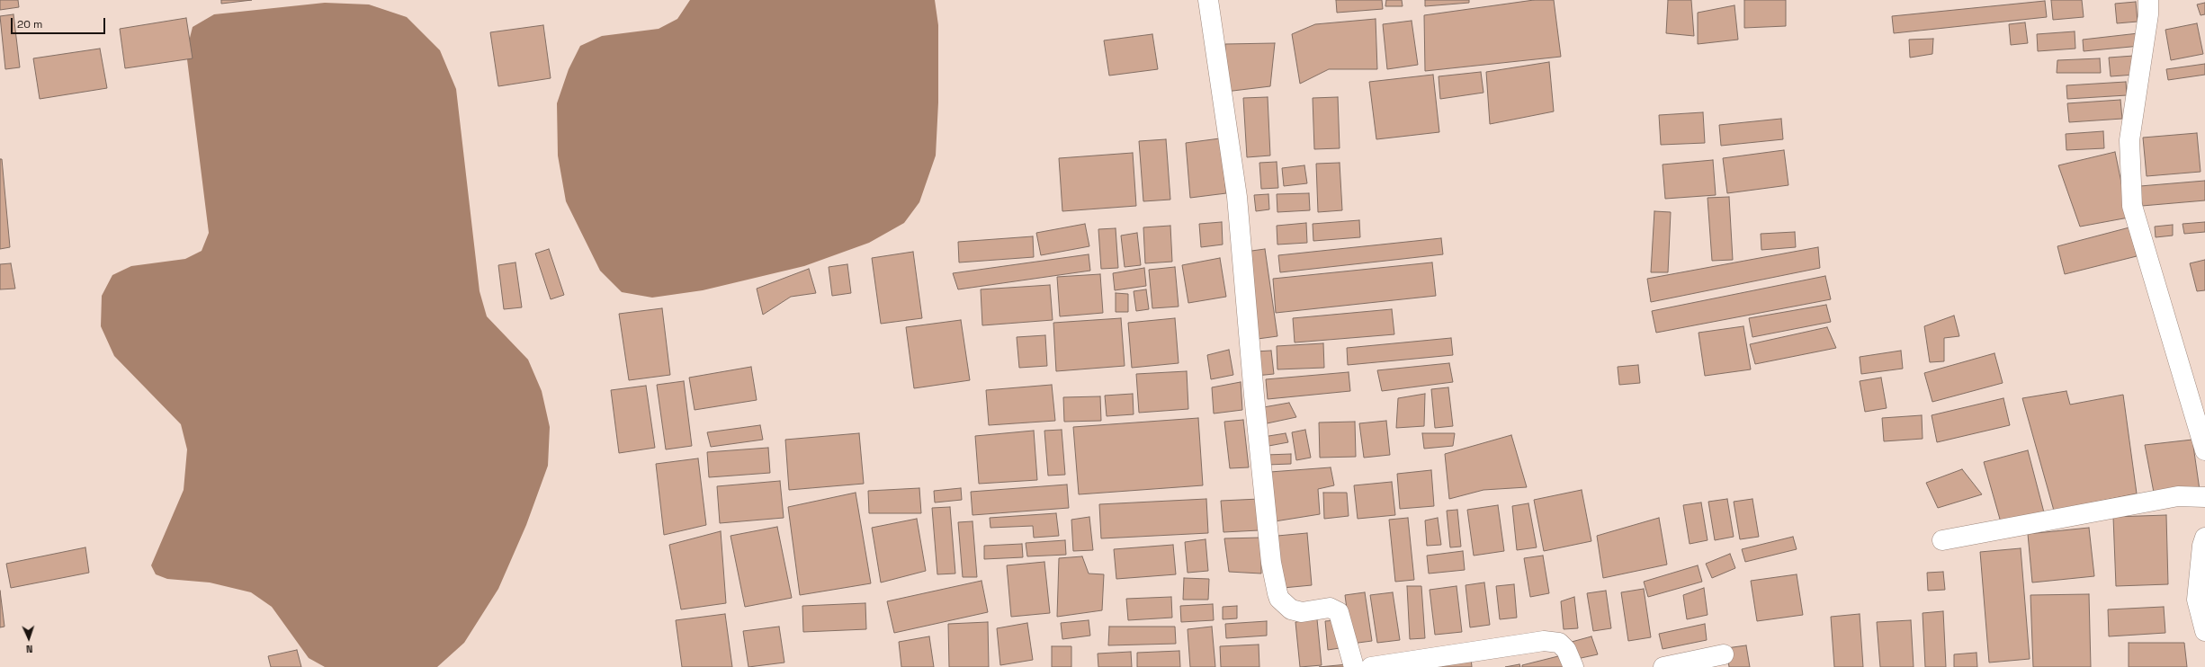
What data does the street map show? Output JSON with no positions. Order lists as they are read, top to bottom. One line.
{"scale_bar":"20 m","north":"bottom"}
